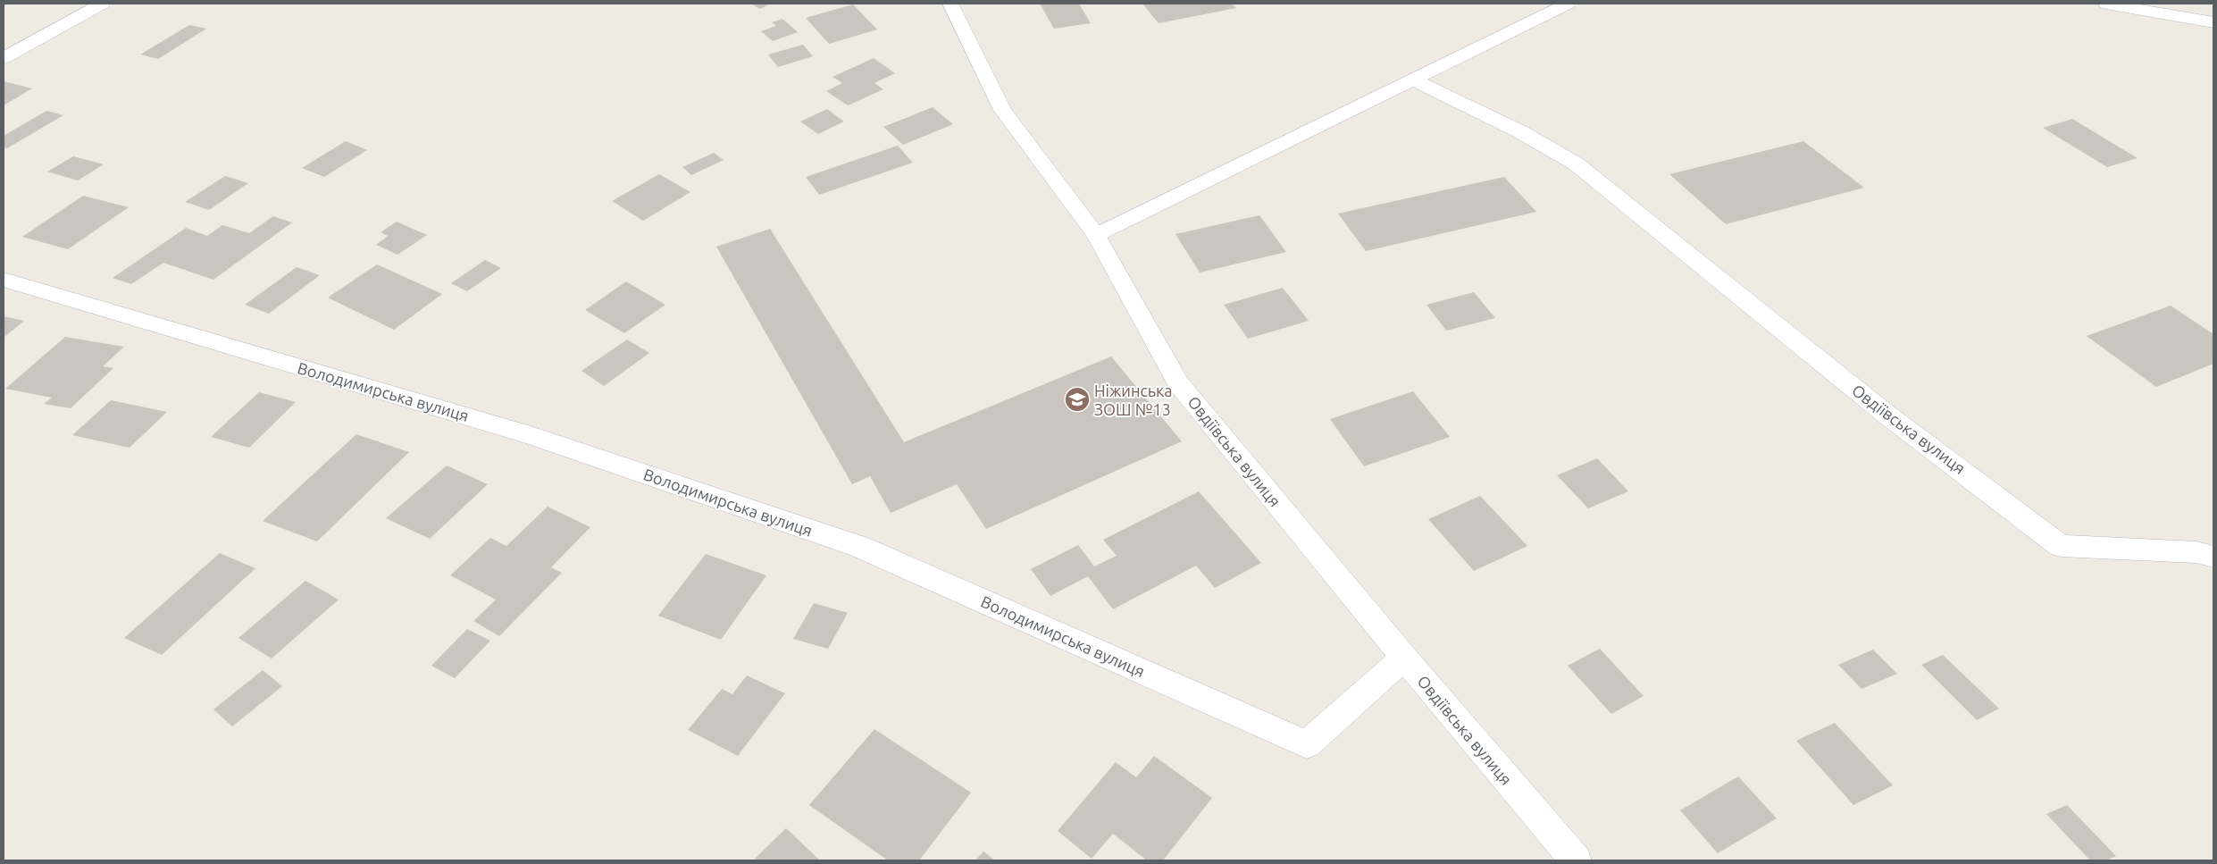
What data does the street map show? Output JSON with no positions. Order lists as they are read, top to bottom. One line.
{"streets":{"street":["Володимирська вулиця","Овдіївська вулиця"]},"crossings":[["Володимирська вулиця","Овдіївська вулиця"]],"places":{"school or university":["Ніжинська ЗОШ №13"]}}
